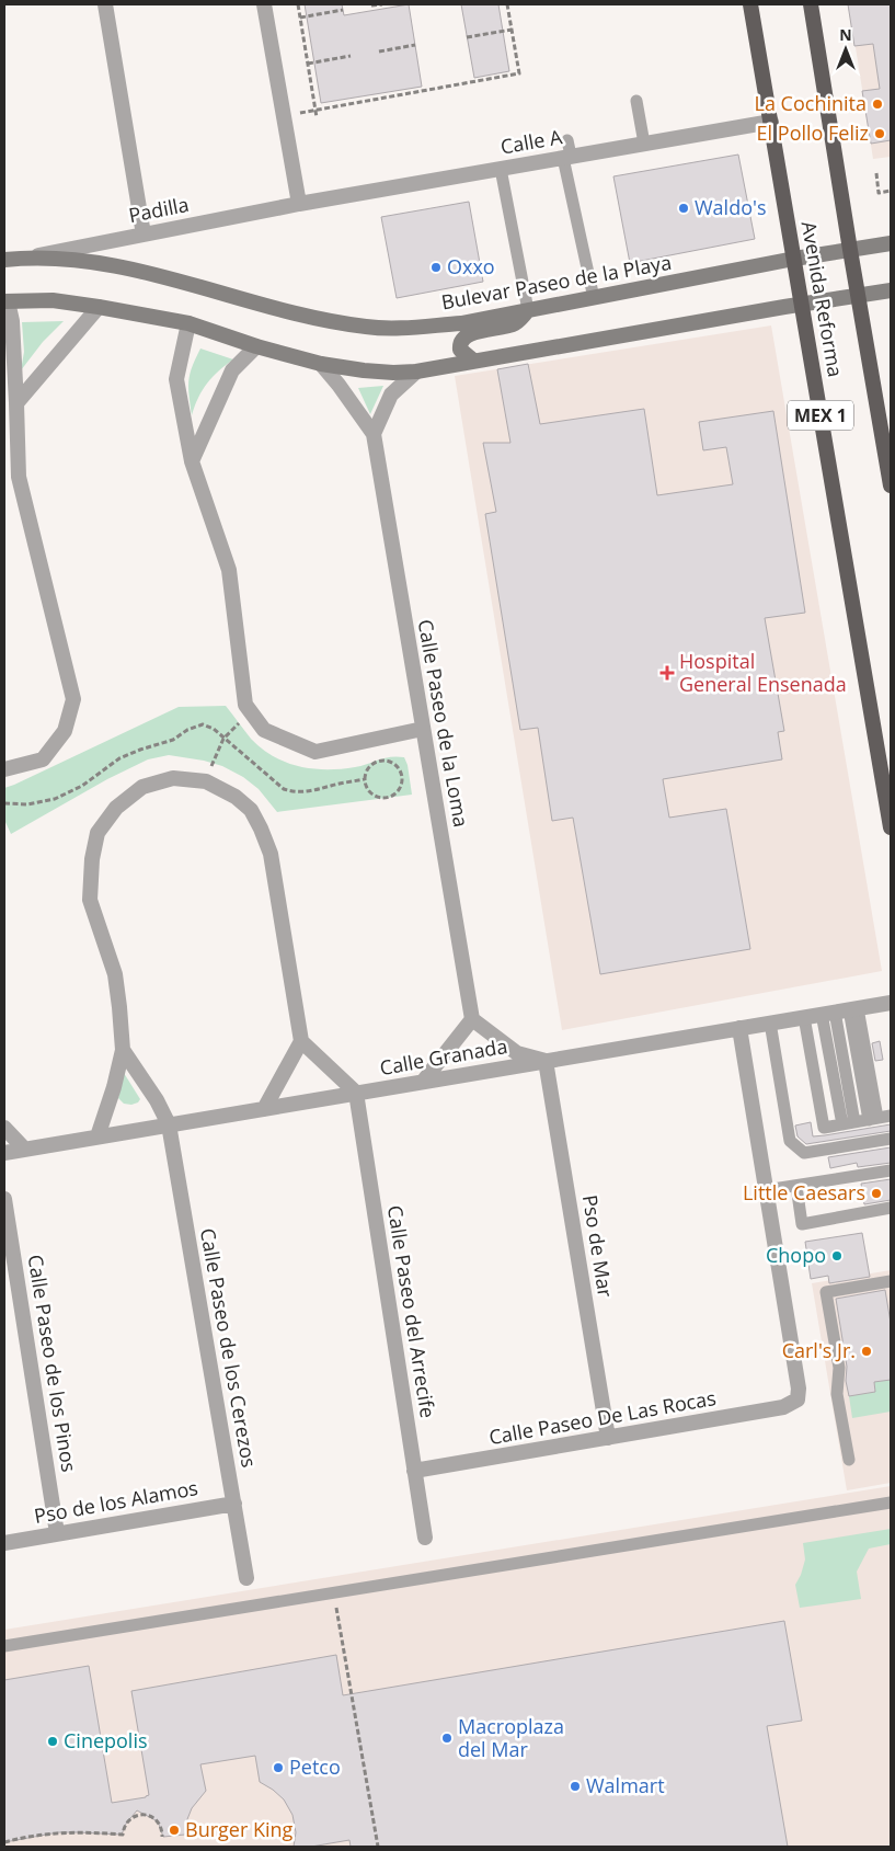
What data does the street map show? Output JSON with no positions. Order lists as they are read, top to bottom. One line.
{"streets":{"highway":["Avenida Reforma","MEX 1"],"main road":["Bulevar Paseo de la Playa"],"street":["Calle A","Padilla","Calle Paseo de la Loma","Calle Granada","Pso de Mar","Calle Paseo del Arrecife","Calle Paseo de los Cerezos","Calle Paseo de los Pinos","Calle Paseo De Las Rocas","Pso de los Alamos"]},"crossings":[["Calle A","Padilla"],["Calle A","Avenida Reforma"],["Padilla","Bulevar Paseo de la Playa"],["Bulevar Paseo de la Playa","Avenida Reforma"],["Calle Granada","Pso de Mar"],["Calle Granada","Calle Paseo del Arrecife"],["Calle Granada","Calle Paseo de los Cerezos"],["Pso de Mar","Calle Paseo De Las Rocas"],["Calle Paseo del Arrecife","Calle Paseo De Las Rocas"],["Calle Paseo de los Cerezos","Pso de los Alamos"],["Calle Paseo de los Pinos","Pso de los Alamos"]],"places":{"other":["La Cochinita","El Pollo Feliz","Waldo's","Oxxo","Little Caesars","Chopo","Carl's Jr.","Macroplaza del Mar","Cinepolis","Petco","Walmart","Burger King"],"health":["Hospital General Ensenada"]},"north":"top"}
